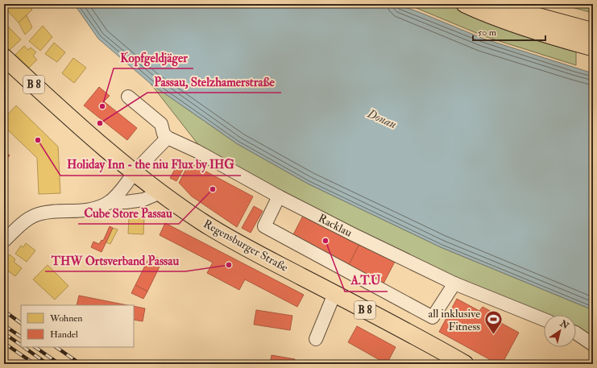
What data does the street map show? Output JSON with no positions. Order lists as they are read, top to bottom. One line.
{"streets":{"main road":["B 8","Regensburger Straße"],"street":["Racklau"]},"water":["Donau"],"places":{"other":["Kopfgeldjäger","Passau, Stelzhamerstraße","Holiday Inn - the niu Flux by IHG","Cube Store Passau","A.T.U","THW Ortsverband Passau"],"sports":["all inklusive Fitness"]},"legend":["Wohnen","Handel"],"scale_bar":"50 m","north":"top right"}
